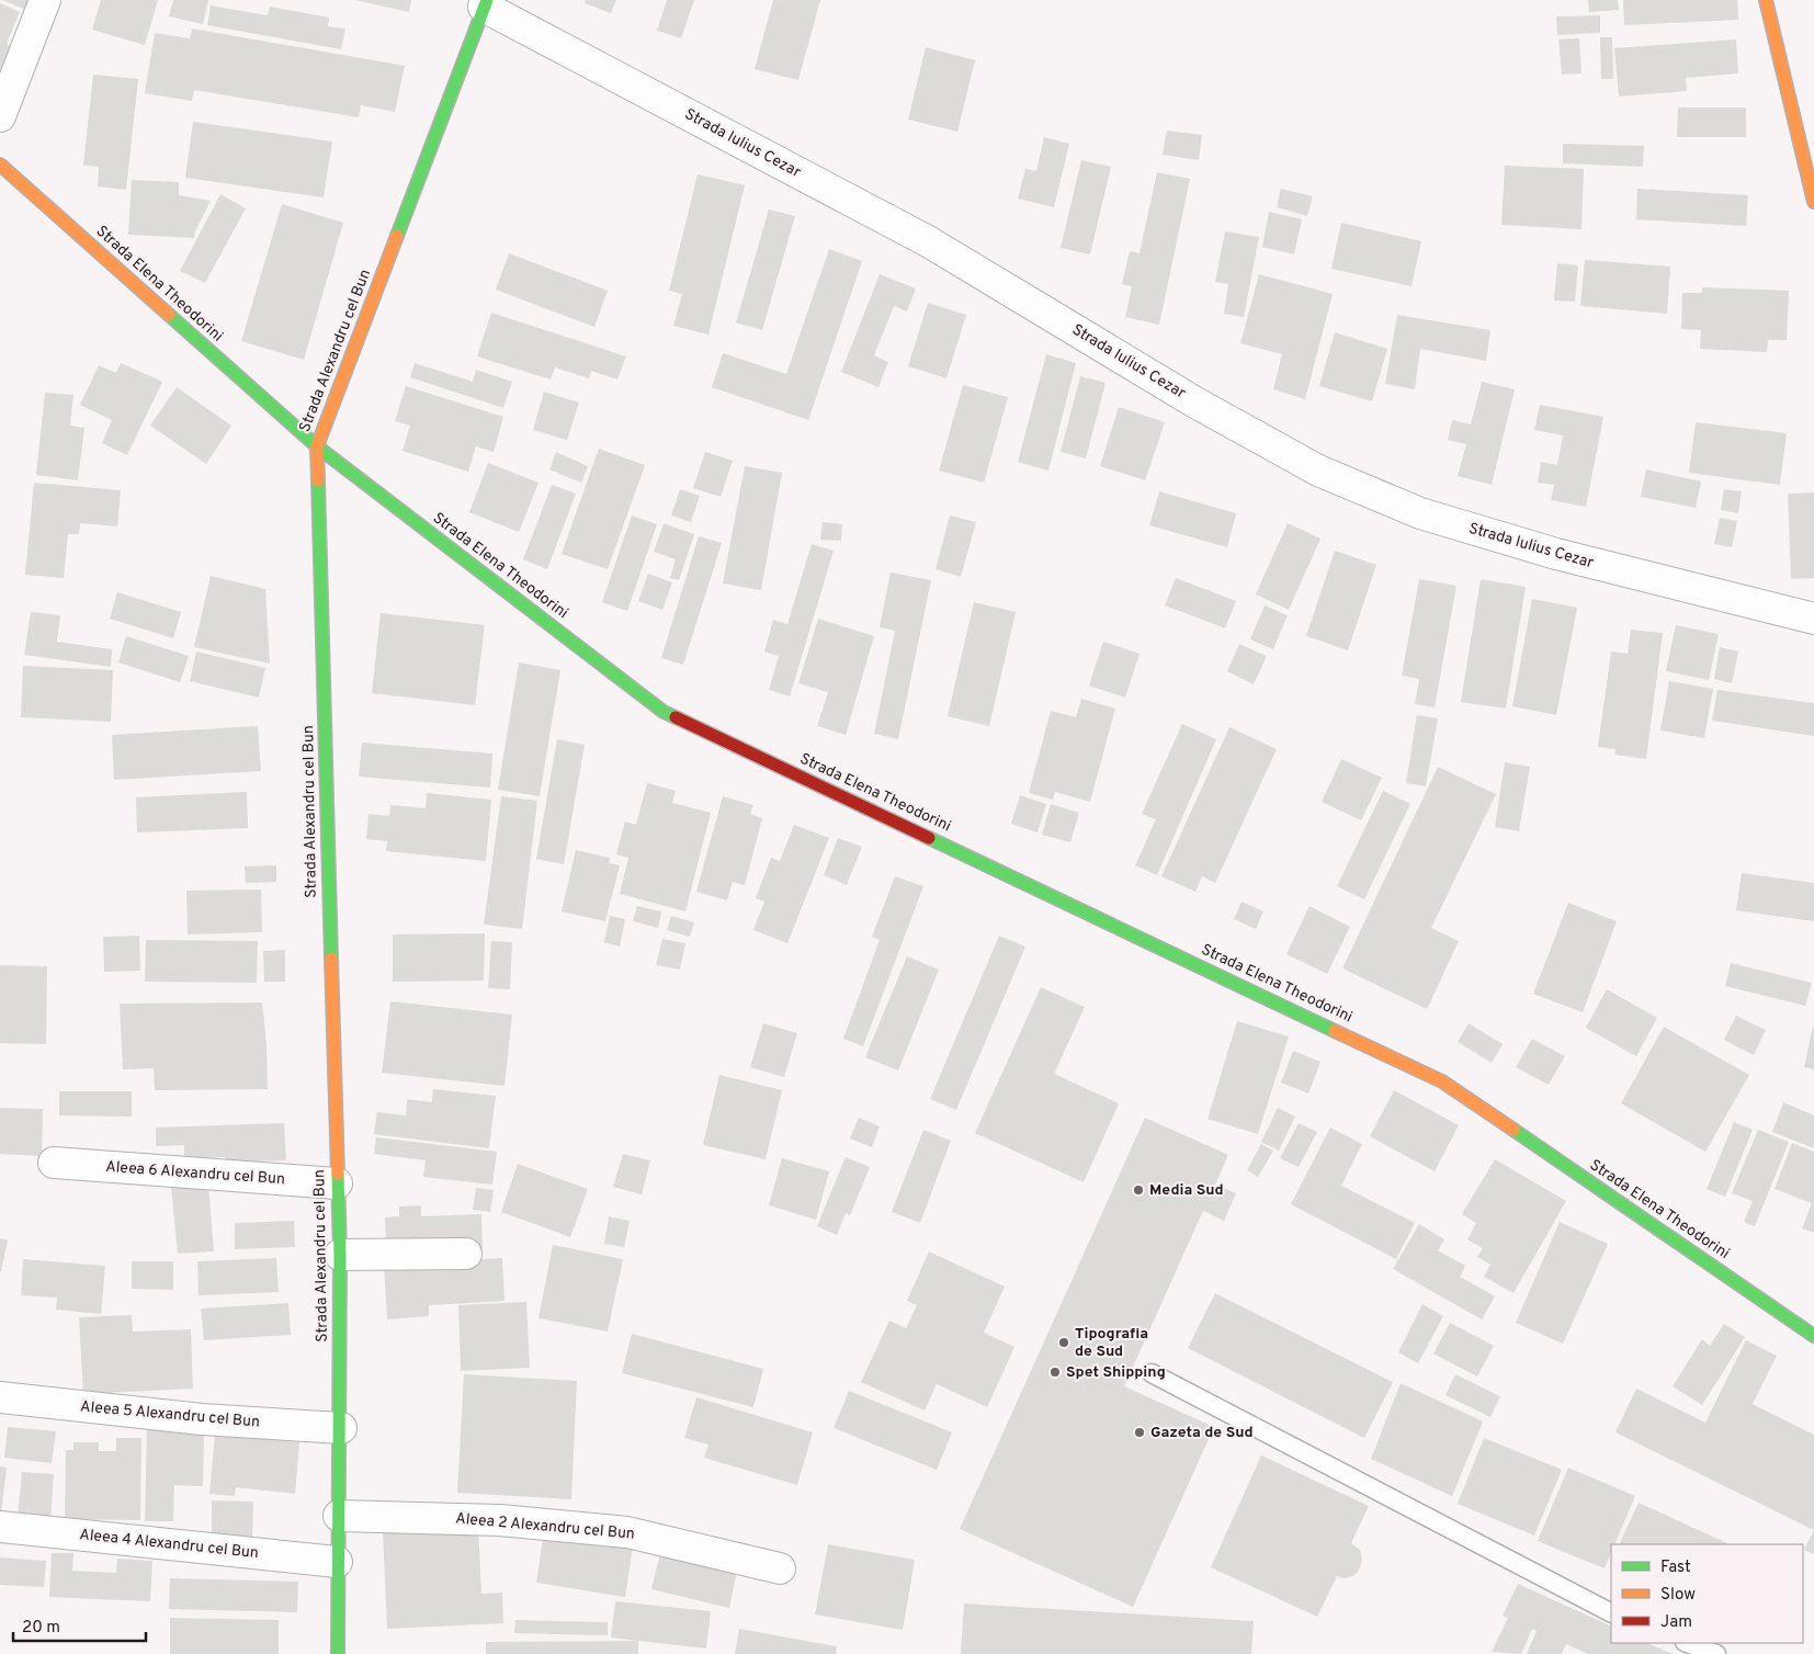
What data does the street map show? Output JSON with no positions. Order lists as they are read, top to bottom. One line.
{"streets":{"main road":["Strada Elena Theodorini","Strada Alexandru cel Bun"],"street":["Strada Iulius Cezar","Aleea 6 Alexandru cel Bun","Aleea 5 Alexandru cel Bun","Aleea 2 Alexandru cel Bun","Aleea 4 Alexandru cel Bun"]},"crossings":[["Strada Iulius Cezar","Strada Alexandru cel Bun"],["Strada Elena Theodorini","Strada Alexandru cel Bun"],["Strada Alexandru cel Bun","Aleea 6 Alexandru cel Bun"],["Strada Alexandru cel Bun","Aleea 5 Alexandru cel Bun"],["Strada Alexandru cel Bun","Aleea 2 Alexandru cel Bun"],["Strada Alexandru cel Bun","Aleea 4 Alexandru cel Bun"]],"places":["Media Sud","Tipografia de Sud","Spet Shipping","Gazeta de Sud"],"legend":["Fast","Slow","Jam"],"scale_bar":"20 m"}
